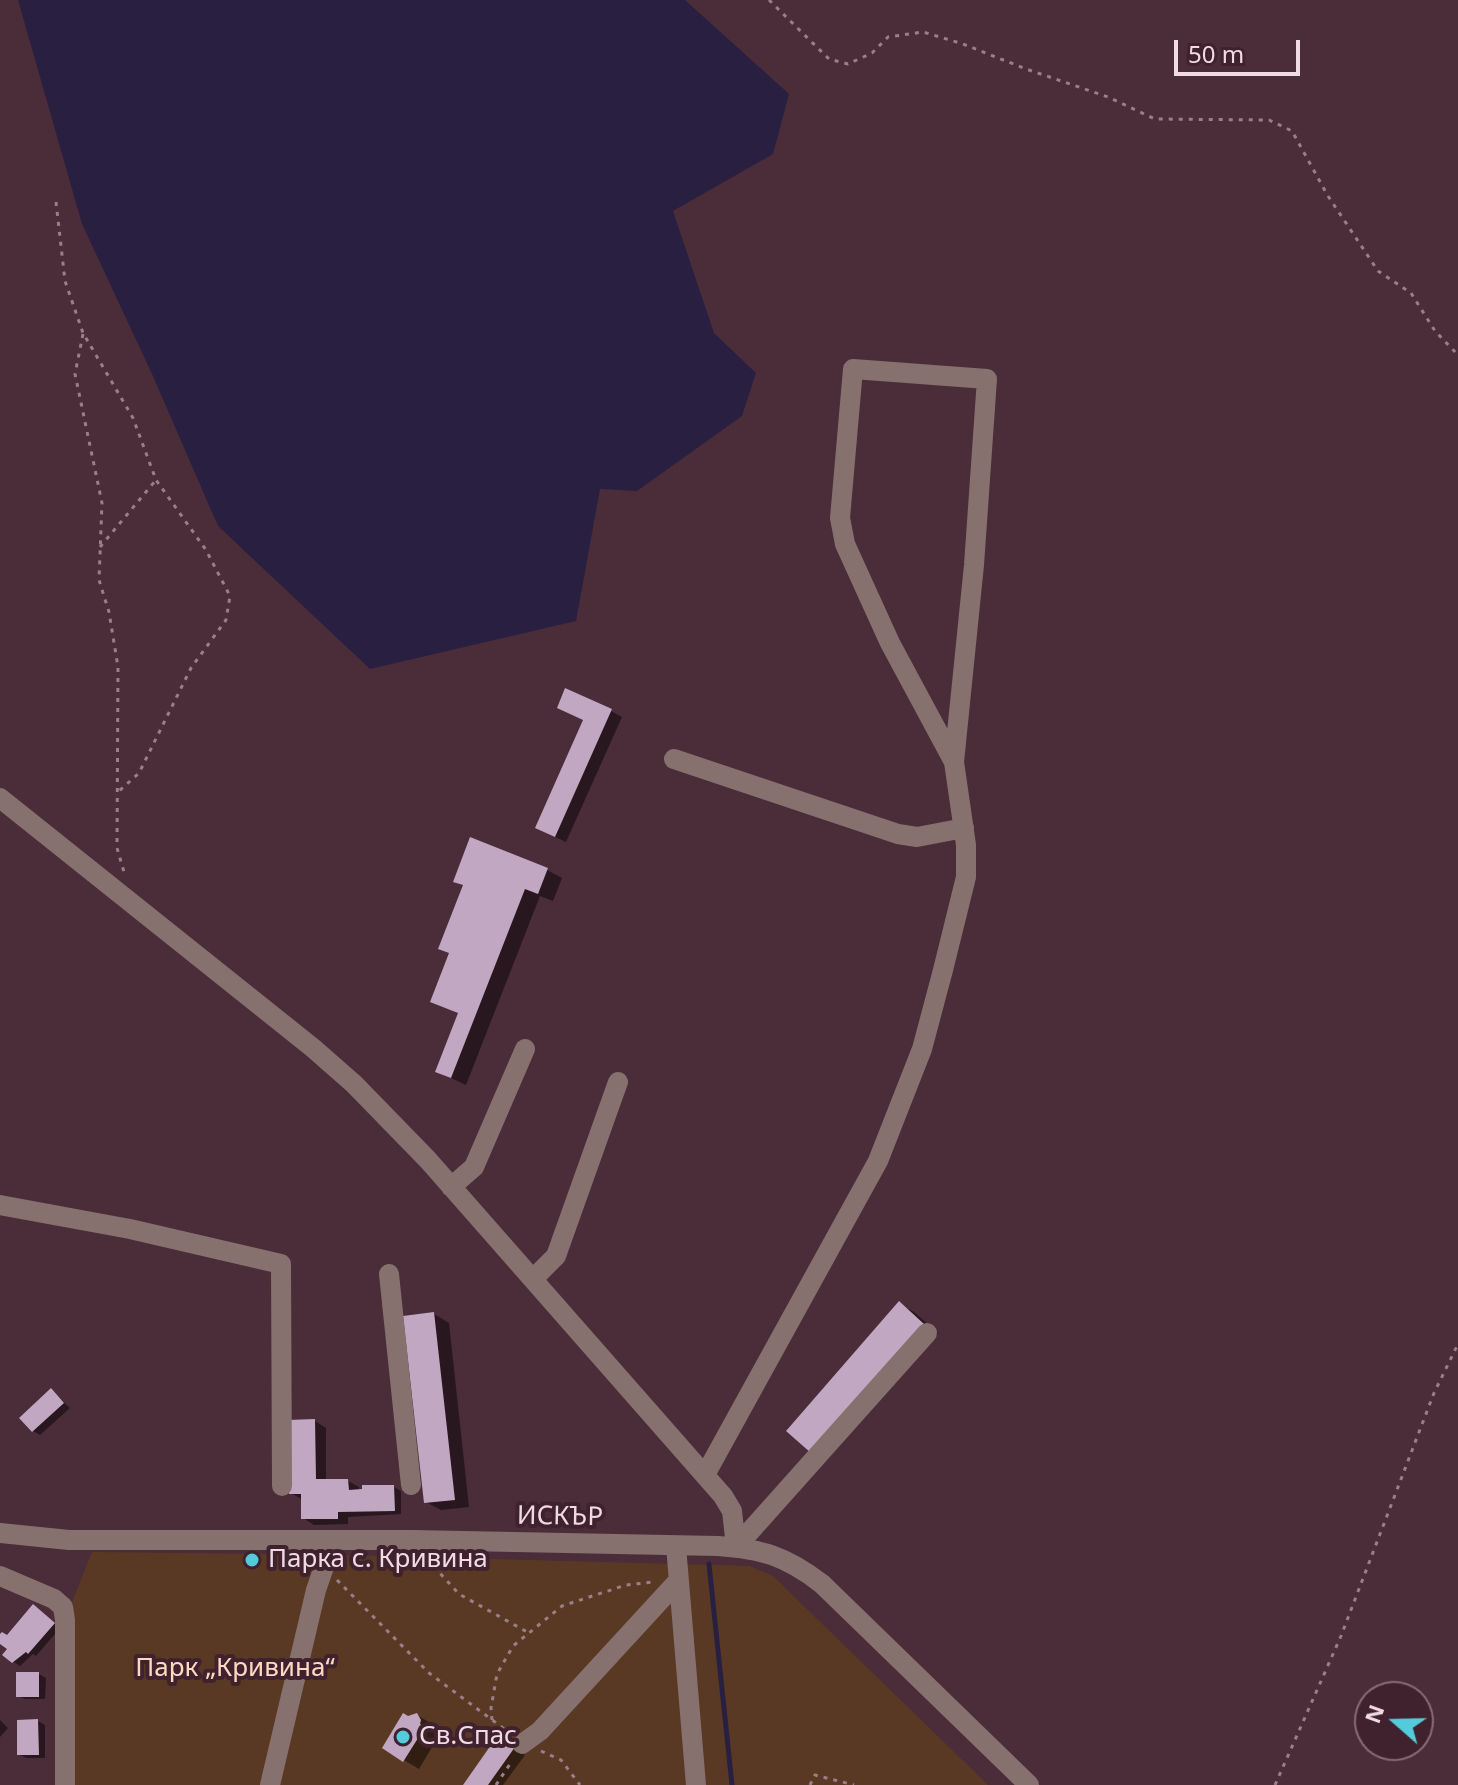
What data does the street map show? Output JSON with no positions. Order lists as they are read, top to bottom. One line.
{"streets":{"street":["ИСКЪР"]},"parks":["Парк „Кривина“"],"places":["Парка с. Кривина","Св.Спас"],"scale_bar":"50 m","north":"left"}
